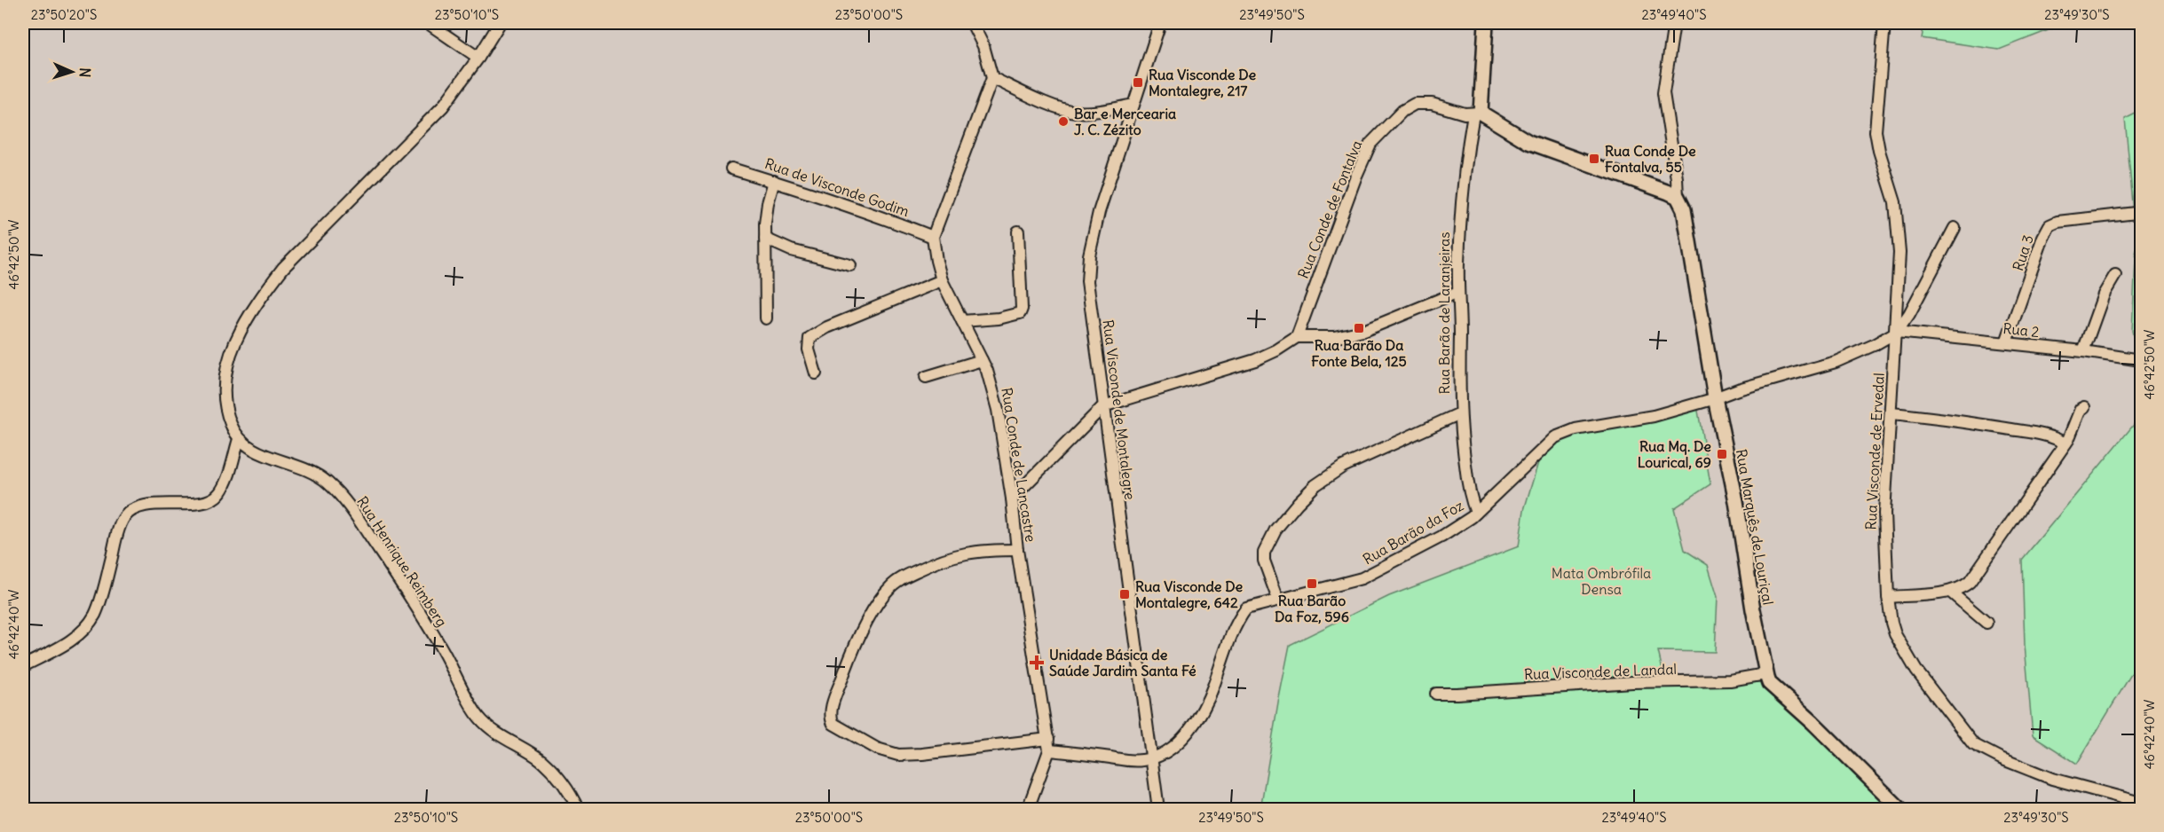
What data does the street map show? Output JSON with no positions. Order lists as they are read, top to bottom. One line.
{"streets":{"main road":["Rua Conde de Fontalva","Rua Barão de Laranjeiras","Rua Marquês de Louriçal"],"street":["Rua de Visconde Godim","Rua 3","Rua 2","Rua Visconde de Montalegre","Rua Visconde de Ervedal","Rua Conde de Lancastre","Rua Barão da Foz","Rua Henrique Reimberg","Rua Visconde de Landal"]},"crossings":[["Rua de Visconde Godim","Rua Conde de Lancastre"],["Rua Conde de Fontalva","Rua Barão de Laranjeiras"],["Rua Conde de Fontalva","Rua Marquês de Louriçal"],["Rua 3","Rua 2"],["Rua Barão de Laranjeiras","Rua Barão da Foz"],["Rua 2","Rua Visconde de Ervedal"],["Rua 2","Rua Barão da Foz"],["Rua Visconde de Montalegre","Rua Barão da Foz"],["Rua Visconde de Ervedal","Rua Barão da Foz"],["Rua Marquês de Louriçal","Rua Barão da Foz"],["Rua Marquês de Louriçal","Rua Visconde de Landal"]],"parks":["Mata Ombrófila Densa"],"places":{"transit":["Rua Visconde De Montalegre, 217","Rua Conde De Fontalva, 55","Rua Barão Da Fonte Bela, 125","Rua Mq. De Lourical, 69","Rua Barão Da Foz, 596","Rua Visconde De Montalegre, 642"],"other":["Bar e Mercearia J. C. Zézito"],"health":["Unidade Básica de Saúde Jardim Santa Fé"]},"north":"right","coordinates":["23°50'20\"S","23°50'10\"S","23°50'00\"S","23°49'50\"S","23°49'40\"S","23°49'30\"S","46°42'50\"W","46°42'40\"W"]}
